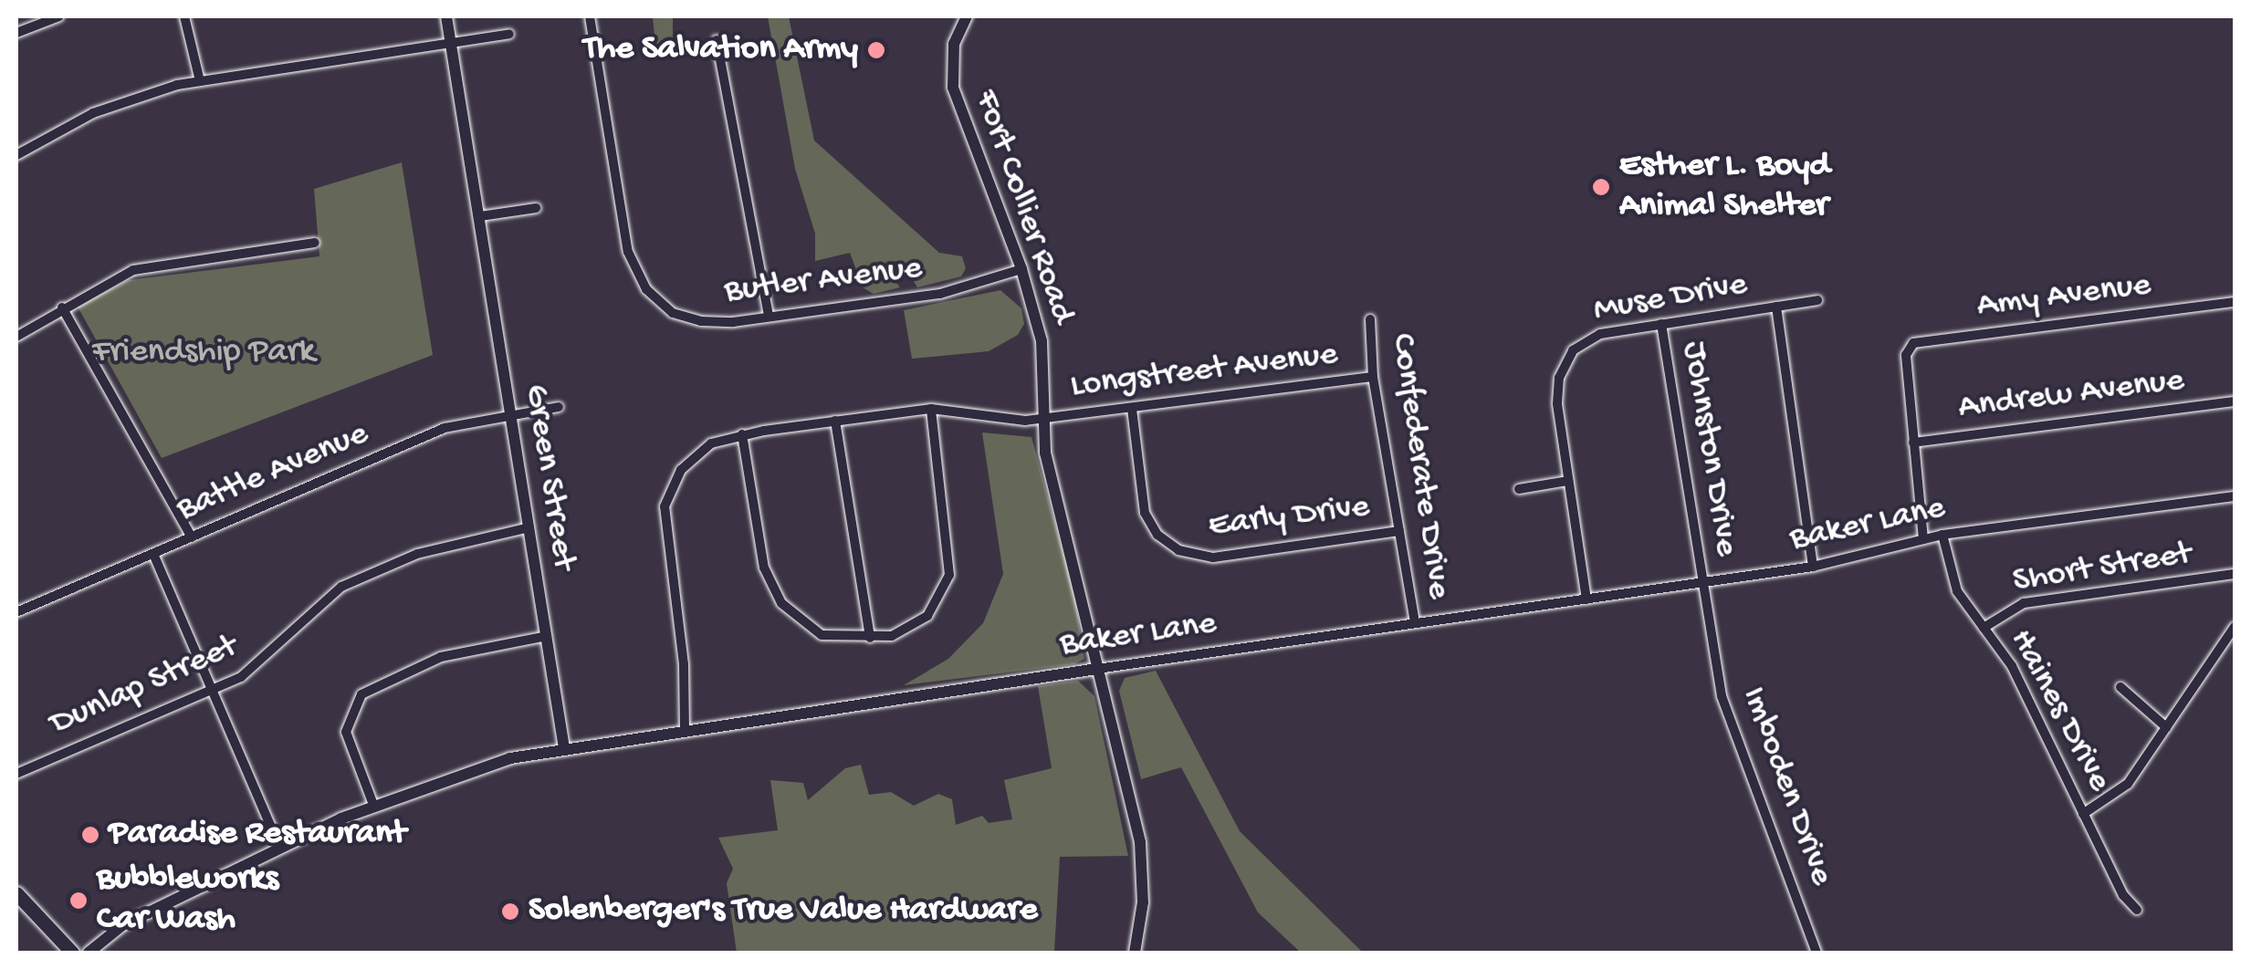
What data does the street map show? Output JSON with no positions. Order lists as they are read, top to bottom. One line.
{"streets":{"street":["Fort Collier Road","Butler Avenue","Amy Avenue","Muse Drive","Longstreet Avenue","Andrew Avenue","Johnston Drive","Confederate Drive","Battle Avenue","Green Street","Early Drive","Baker Lane","Short Street","Dunlap Street","Haines Drive","Imboden Drive"]},"crossings":[["Fort Collier Road","Butler Avenue"],["Fort Collier Road","Longstreet Avenue"],["Fort Collier Road","Baker Lane"],["Amy Avenue","Andrew Avenue"],["Muse Drive","Johnston Drive"],["Muse Drive","Baker Lane"],["Longstreet Avenue","Confederate Drive"],["Longstreet Avenue","Early Drive"],["Longstreet Avenue","Baker Lane"],["Johnston Drive","Baker Lane"],["Johnston Drive","Imboden Drive"],["Confederate Drive","Early Drive"],["Confederate Drive","Baker Lane"],["Battle Avenue","Green Street"],["Green Street","Baker Lane"],["Green Street","Dunlap Street"],["Baker Lane","Haines Drive"],["Baker Lane","Imboden Drive"],["Short Street","Haines Drive"]],"parks":["Friendship Park"],"places":["The Salvation Army","Esther L. Boyd Animal Shelter","Paradise Restaurant","Bubbleworks Car Wash","Solenberger's True Value Hardware"]}
